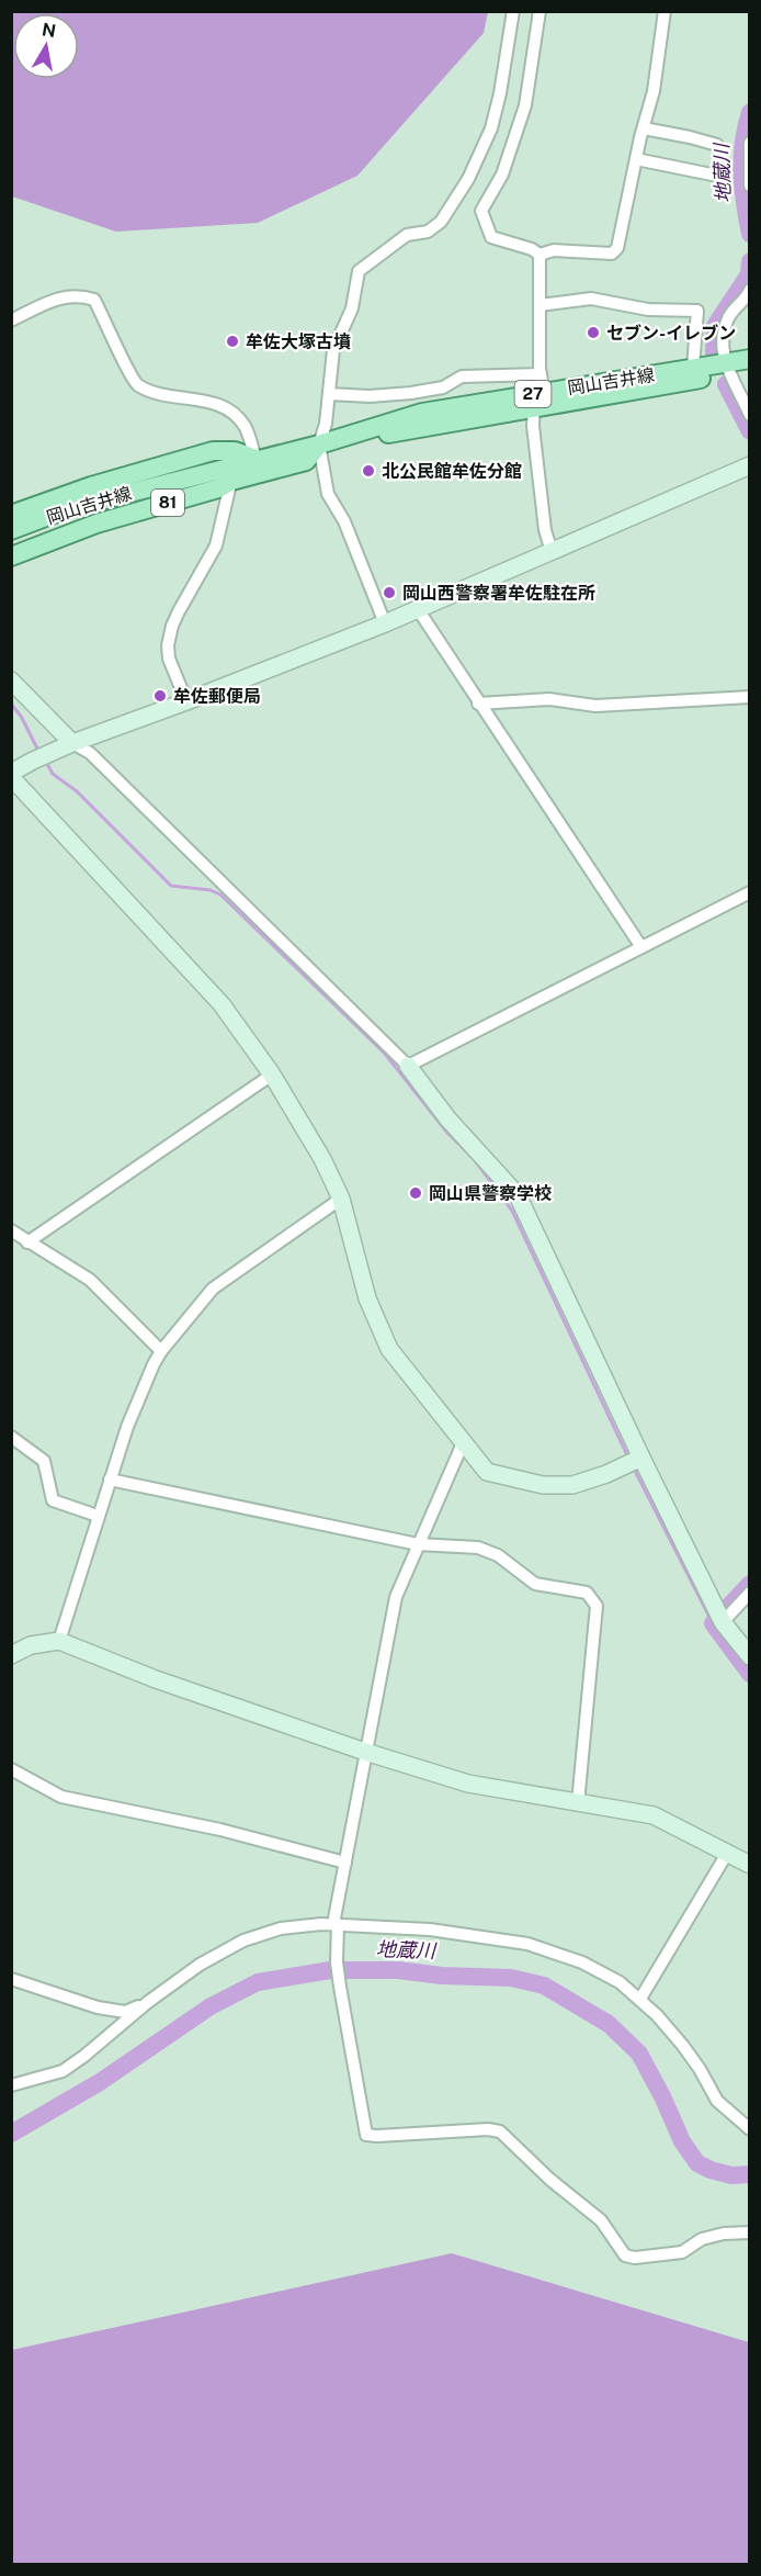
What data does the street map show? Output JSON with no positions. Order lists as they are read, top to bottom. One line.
{"streets":{"main road":["岡山吉井線","27","81"]},"crossings":[["岡山吉井線","81"]],"water":["地蔵川"],"places":["セブン-イレブン","牟佐大塚古墳","北公民館牟佐分館","岡山西警察署牟佐駐在所","牟佐郵便局","岡山県警察学校"],"north":"top"}
